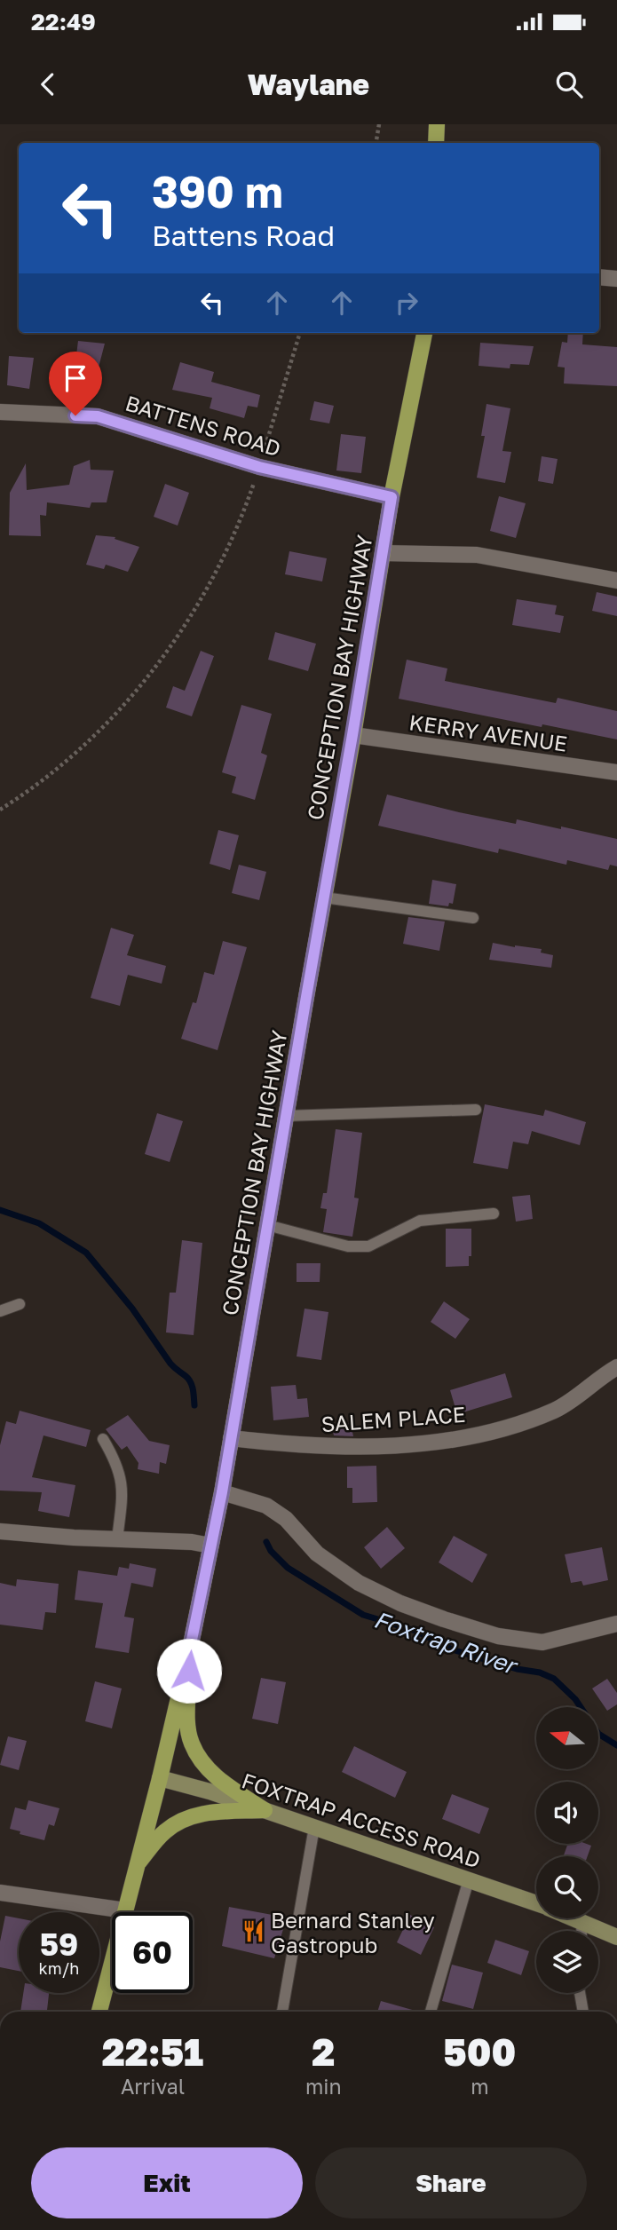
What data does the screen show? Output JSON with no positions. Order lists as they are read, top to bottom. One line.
{"streets":{"main road":["CONCEPTION BAY HIGHWAY","FOXTRAP ACCESS ROAD"],"street":["BATTENS ROAD","KERRY AVENUE","SALEM PLACE"]},"crossings":[["BATTENS ROAD","CONCEPTION BAY HIGHWAY"],["CONCEPTION BAY HIGHWAY","KERRY AVENUE"],["CONCEPTION BAY HIGHWAY","SALEM PLACE"],["CONCEPTION BAY HIGHWAY","FOXTRAP ACCESS ROAD"]],"water":["Foxtrap River"],"places":{"restaurant":["Bernard Stanley Gastropub"]},"north":"left","page":{"status":"22:49","header":"Waylane","turn":["390 m","Battens Road"],"speed":"59 km/h","limit":"60","eta":["22:51","Arrival","2","min","500","m"],"buttons":["Exit","Share"]}}
